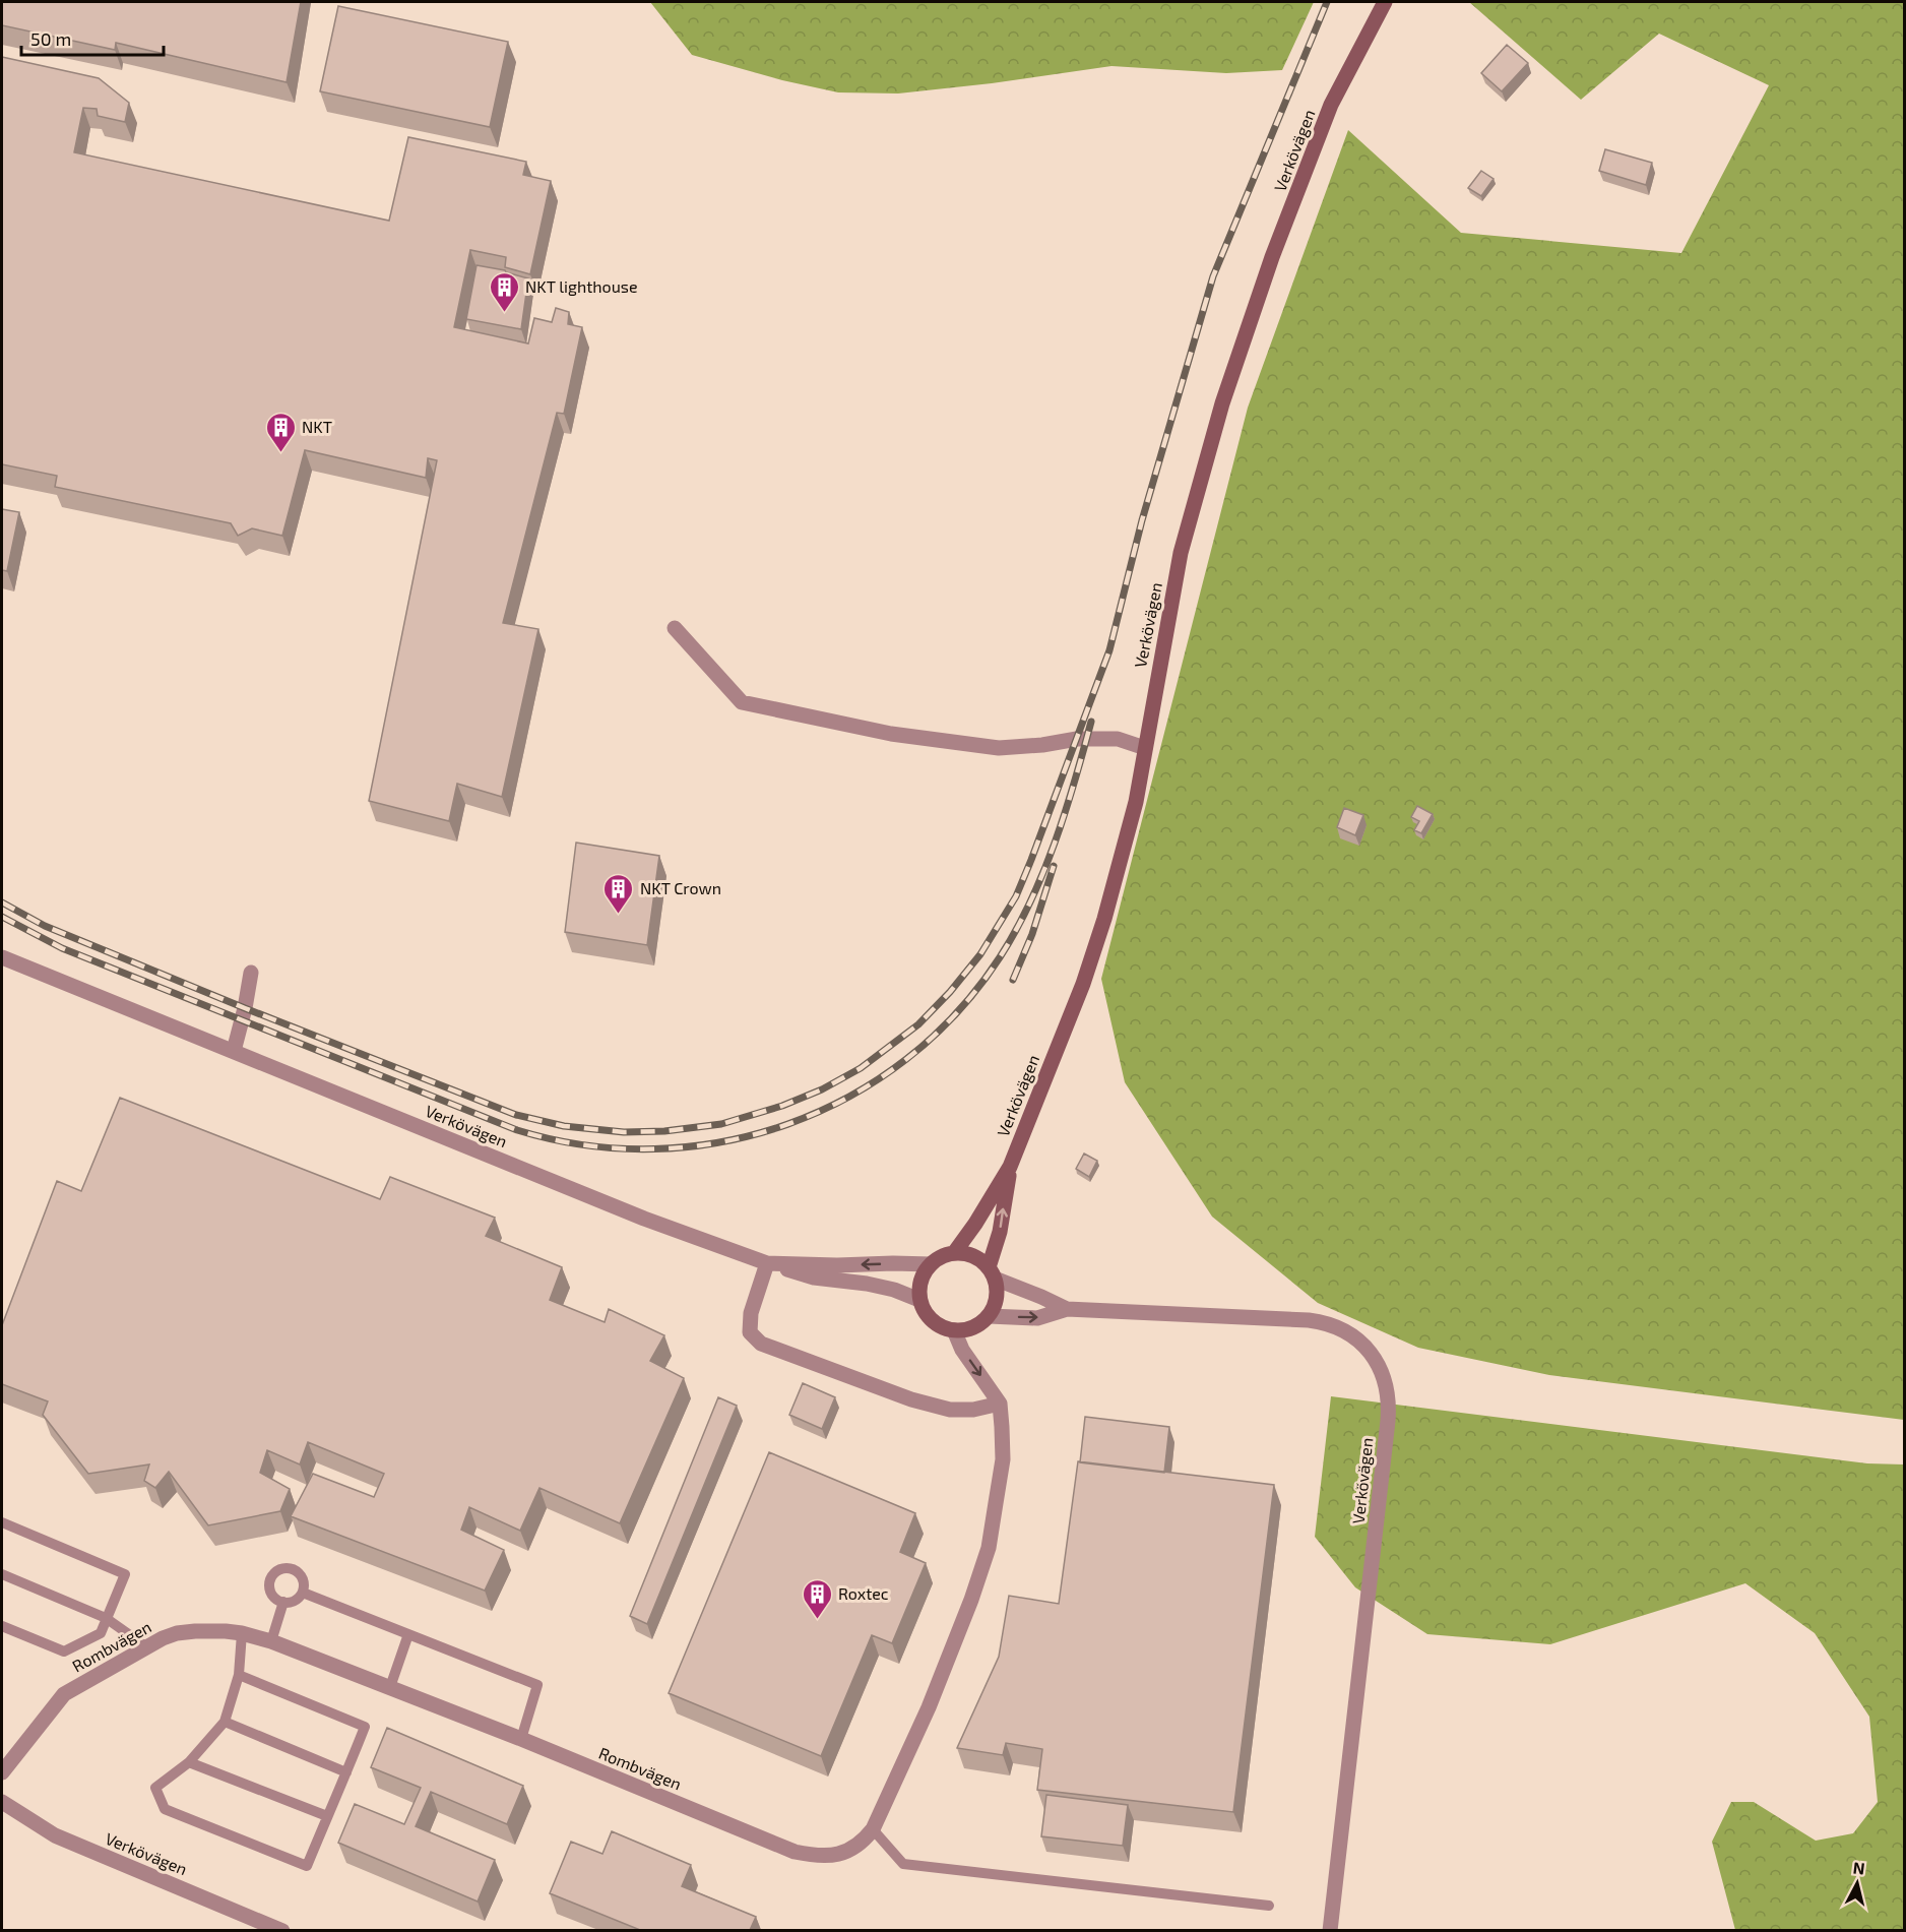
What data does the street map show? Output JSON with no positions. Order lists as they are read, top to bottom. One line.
{"streets":{"main road":["Verkövägen"],"street":["Rombvägen"]},"places":{"building":["NKT lighthouse","NKT","NKT Crown","Roxtec"]},"scale_bar":"50 m","north":"top"}
